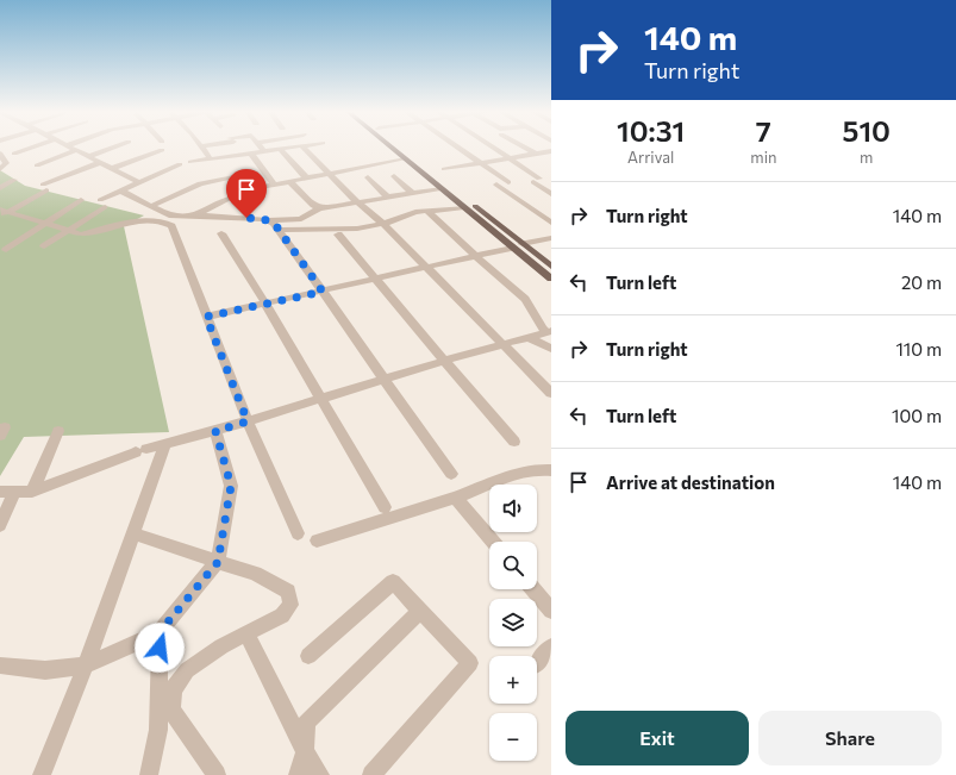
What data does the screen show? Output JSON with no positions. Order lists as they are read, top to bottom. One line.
{"page":{"turn":["140 m","Turn right"],"eta":["10:31","Arrival","7","min","510","m"],"list":[{"name":"Turn right","value":"140 m"},{"name":"Turn left","value":"20 m"},{"name":"Turn right","value":"110 m"},{"name":"Turn left","value":"100 m"},{"name":"Arrive at destination","value":"140 m"}],"map_buttons":["+","−"],"buttons":["Exit","Share"]}}
